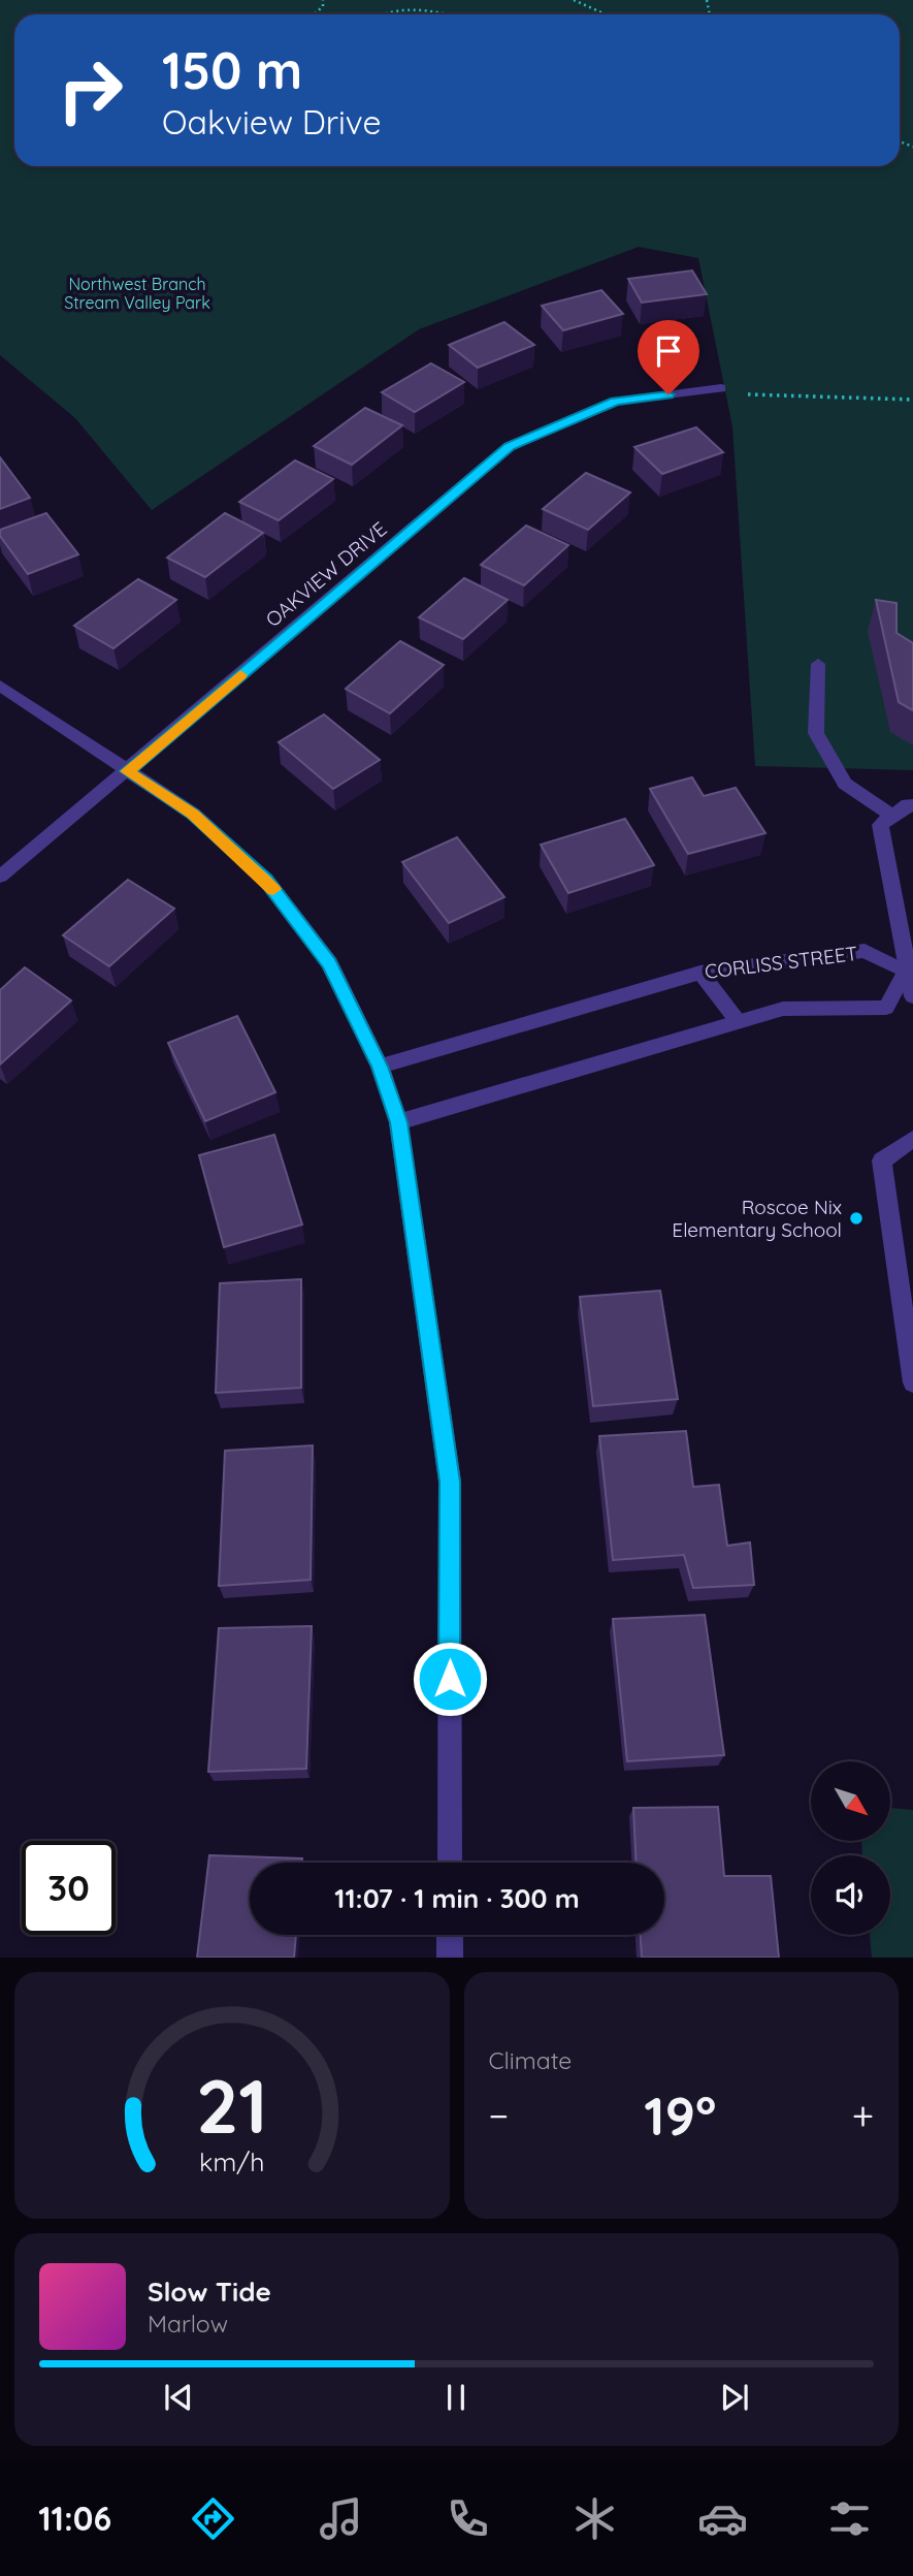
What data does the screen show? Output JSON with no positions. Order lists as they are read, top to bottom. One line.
{"streets":{"street":["OAKVIEW DRIVE","CORLISS STREET"]},"parks":["Northwest Branch Stream Valley Park"],"places":["Roscoe Nix Elementary School"],"north":"bottom right","page":{"turn":["150 m","Oakview Drive"],"limit":"30","trip":"11:07 · 1 min · 300 m","tile":"Climate","heat":["−","19°","+"],"song":["Slow Tide","Marlow"],"tabs":"11:06","gauge":["21","km/h"]}}
